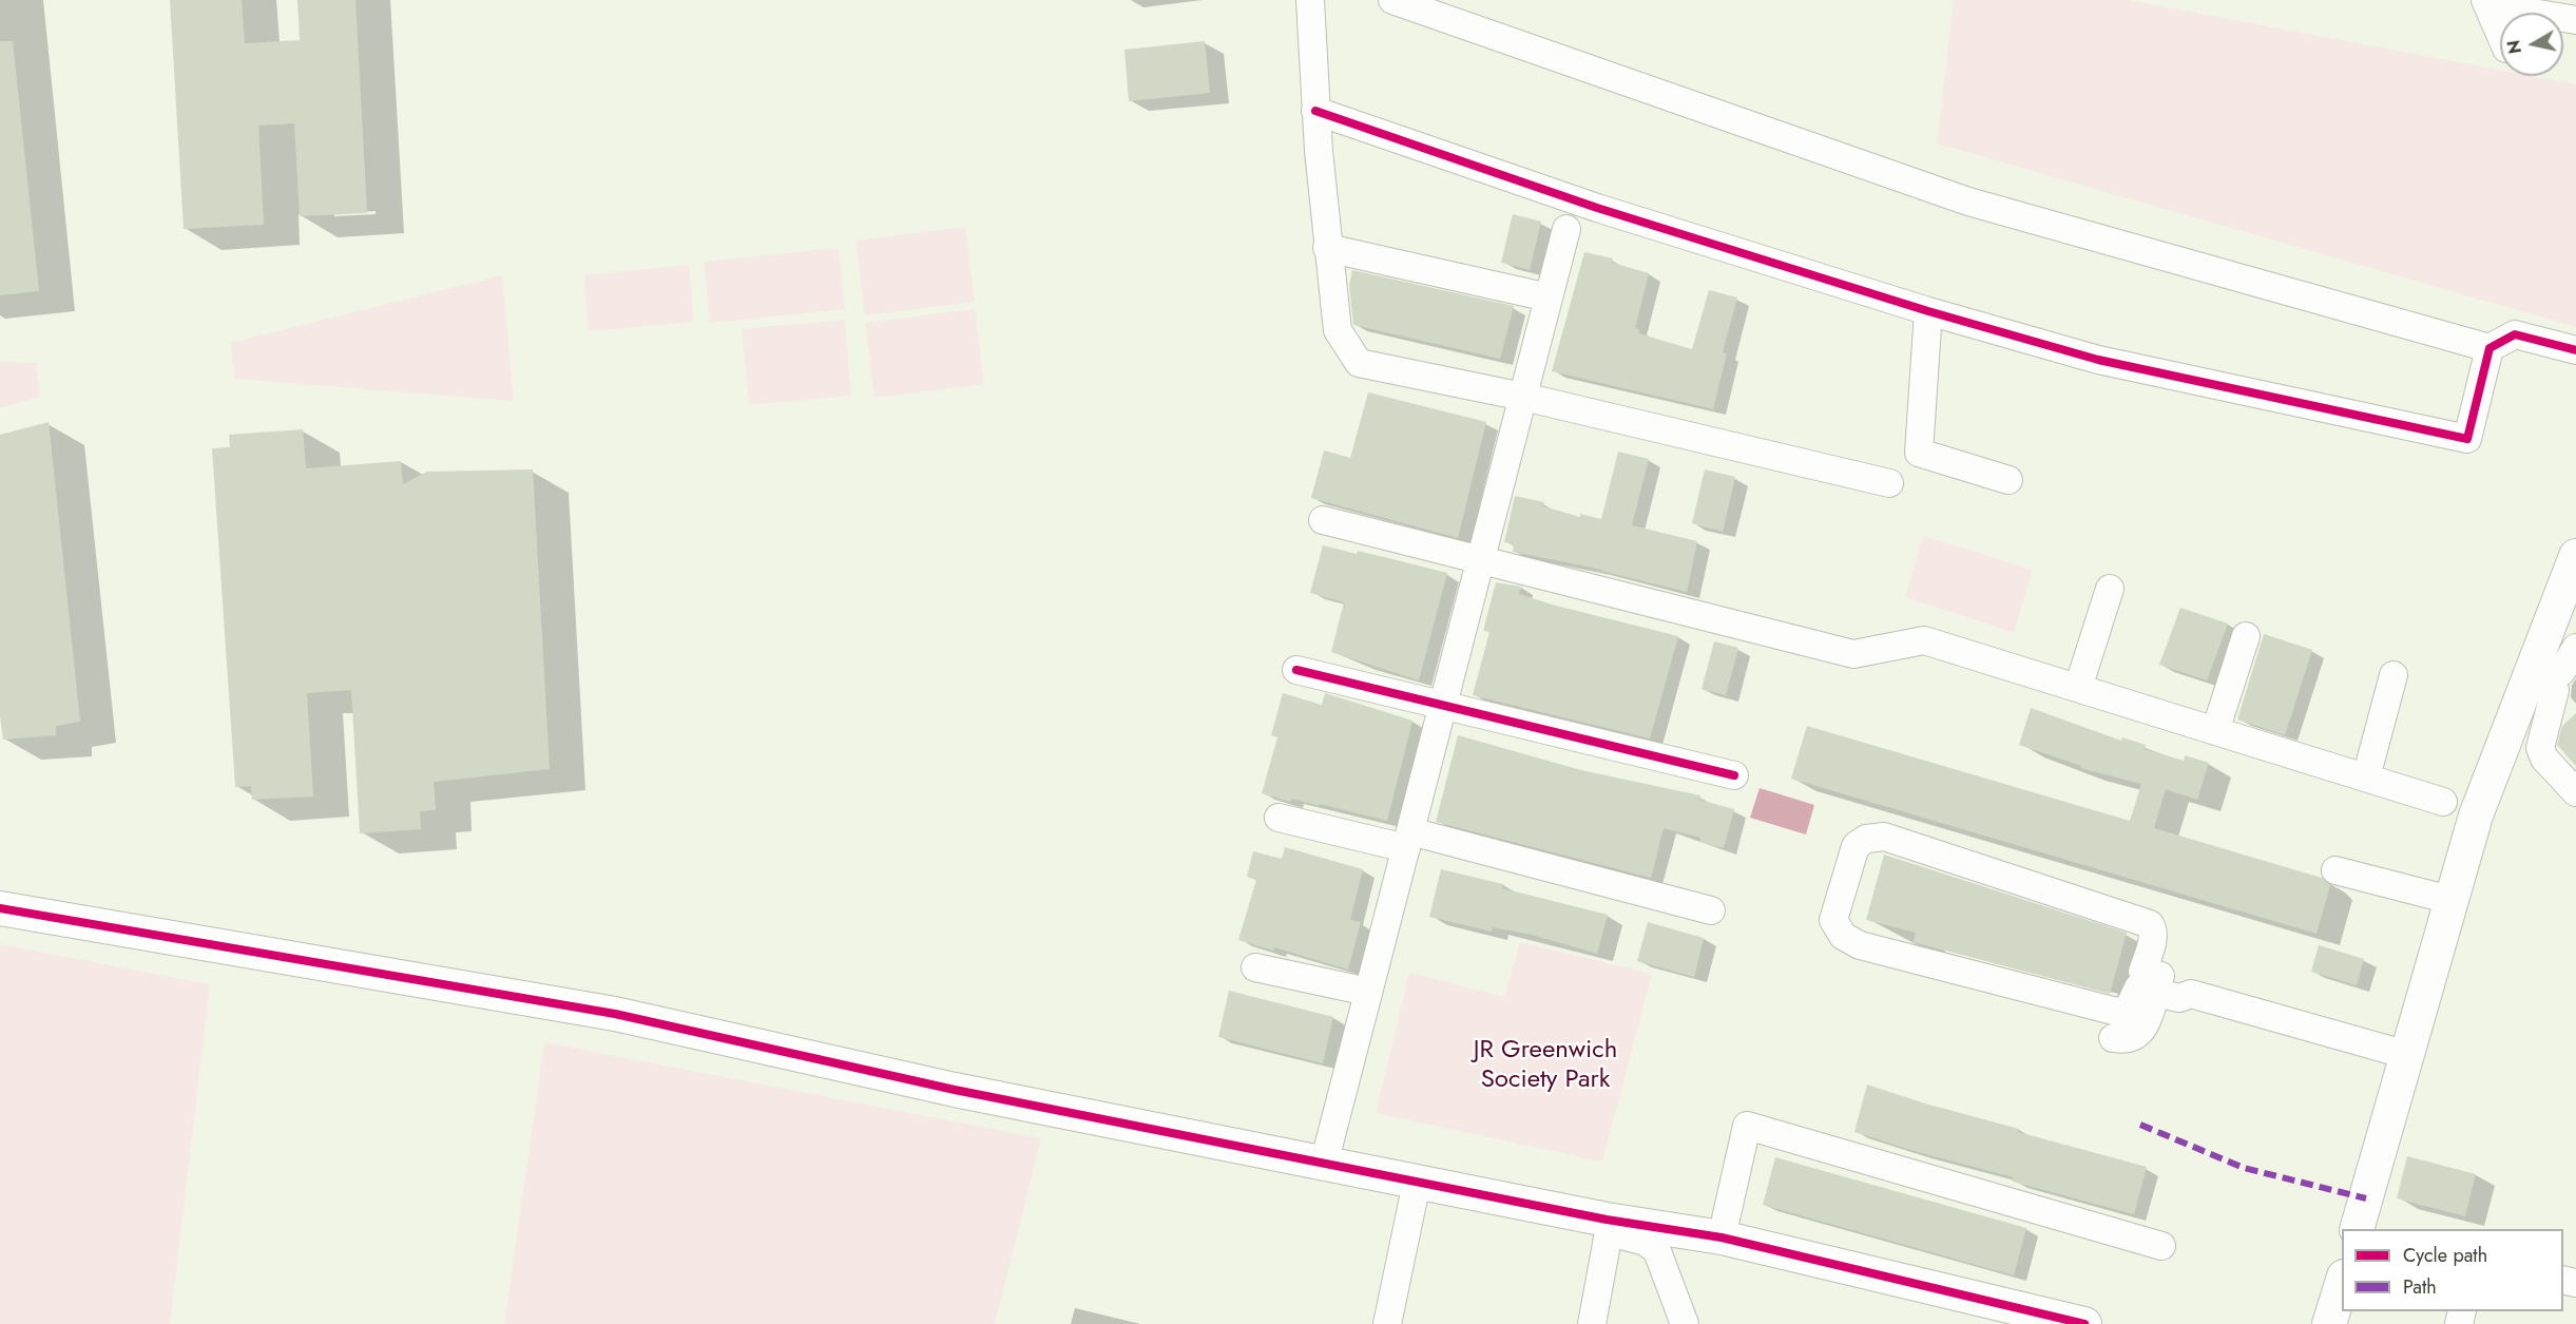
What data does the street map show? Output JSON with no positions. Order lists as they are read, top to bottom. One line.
{"parks":["JR Greenwich Society Park"],"legend":["Cycle path","Path"],"north":"left"}
